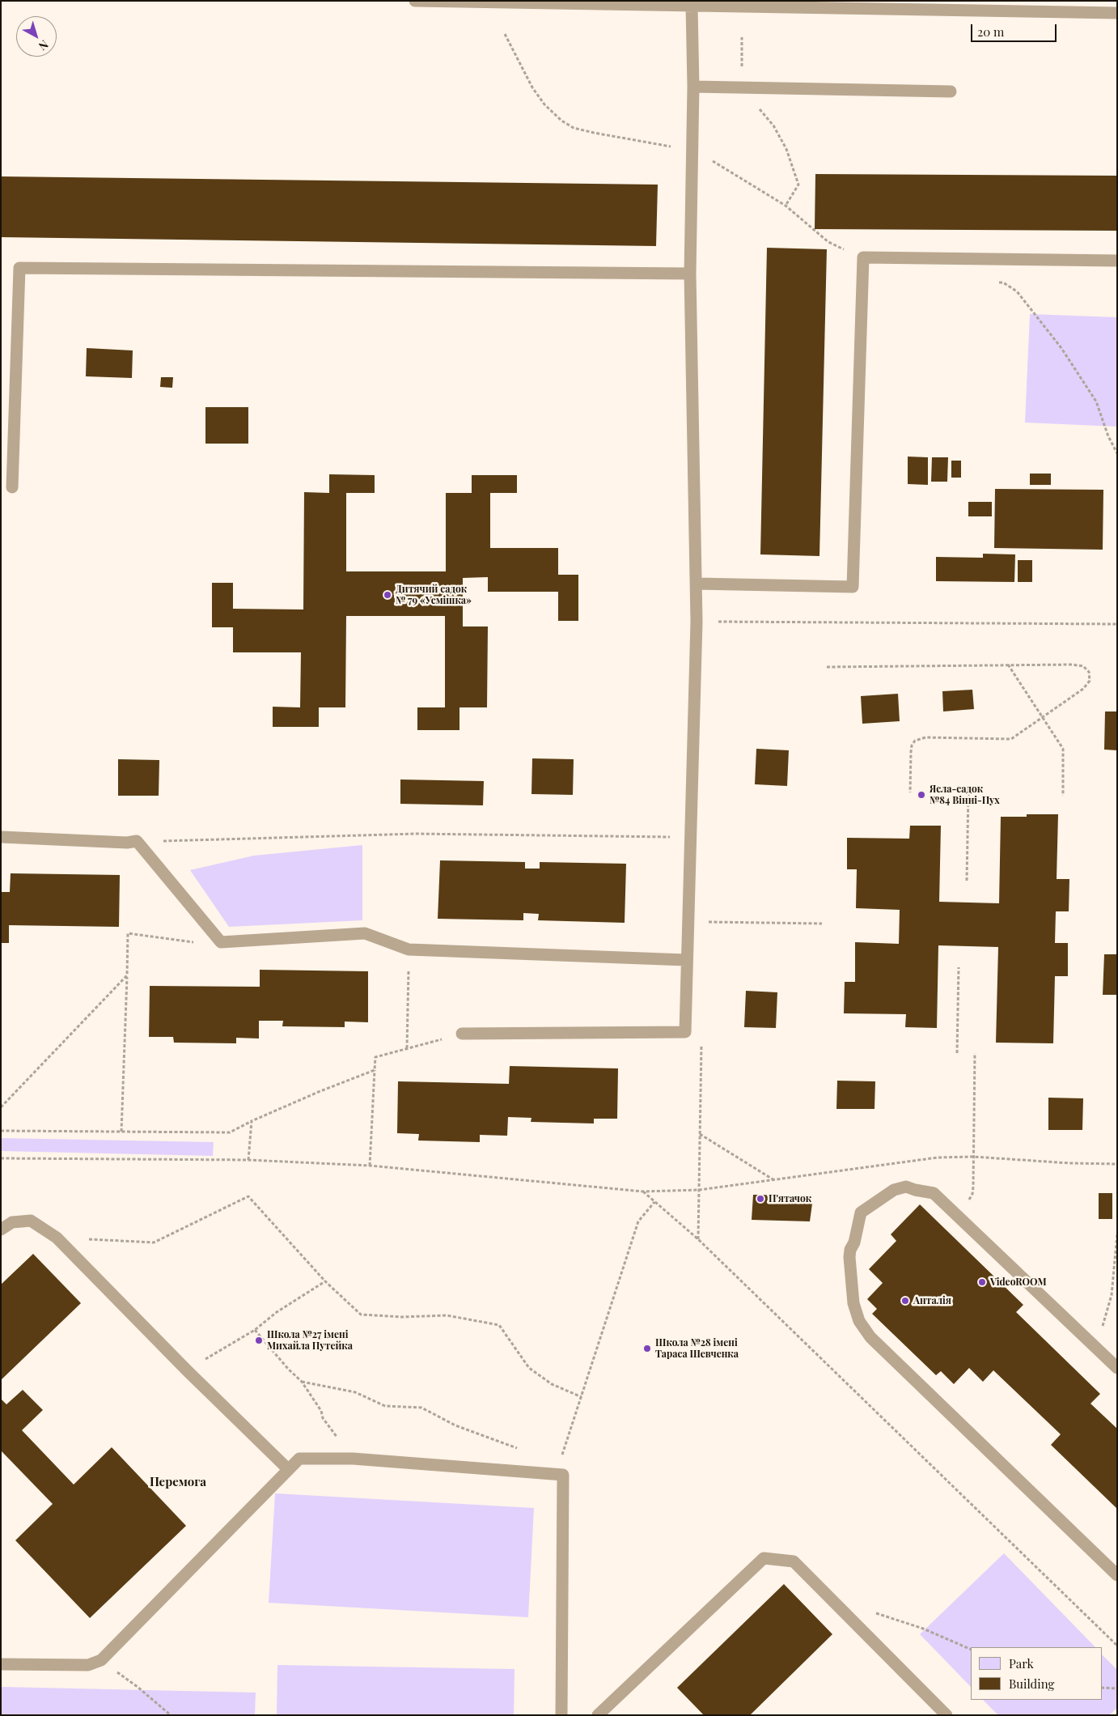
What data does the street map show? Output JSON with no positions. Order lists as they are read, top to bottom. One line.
{"districts":["Перемога"],"places":["Дитячий садок № 79 «Усмішка»","Ясла-садок №84 Вінні-Пух","П'ятачок","VideoROOM","Анталія","Школа №27 імені Михайла Путейка","Школа №28 імені Тараса Шевченка"],"legend":["Park","Building"],"scale_bar":"20 m","north":"bottom right"}
